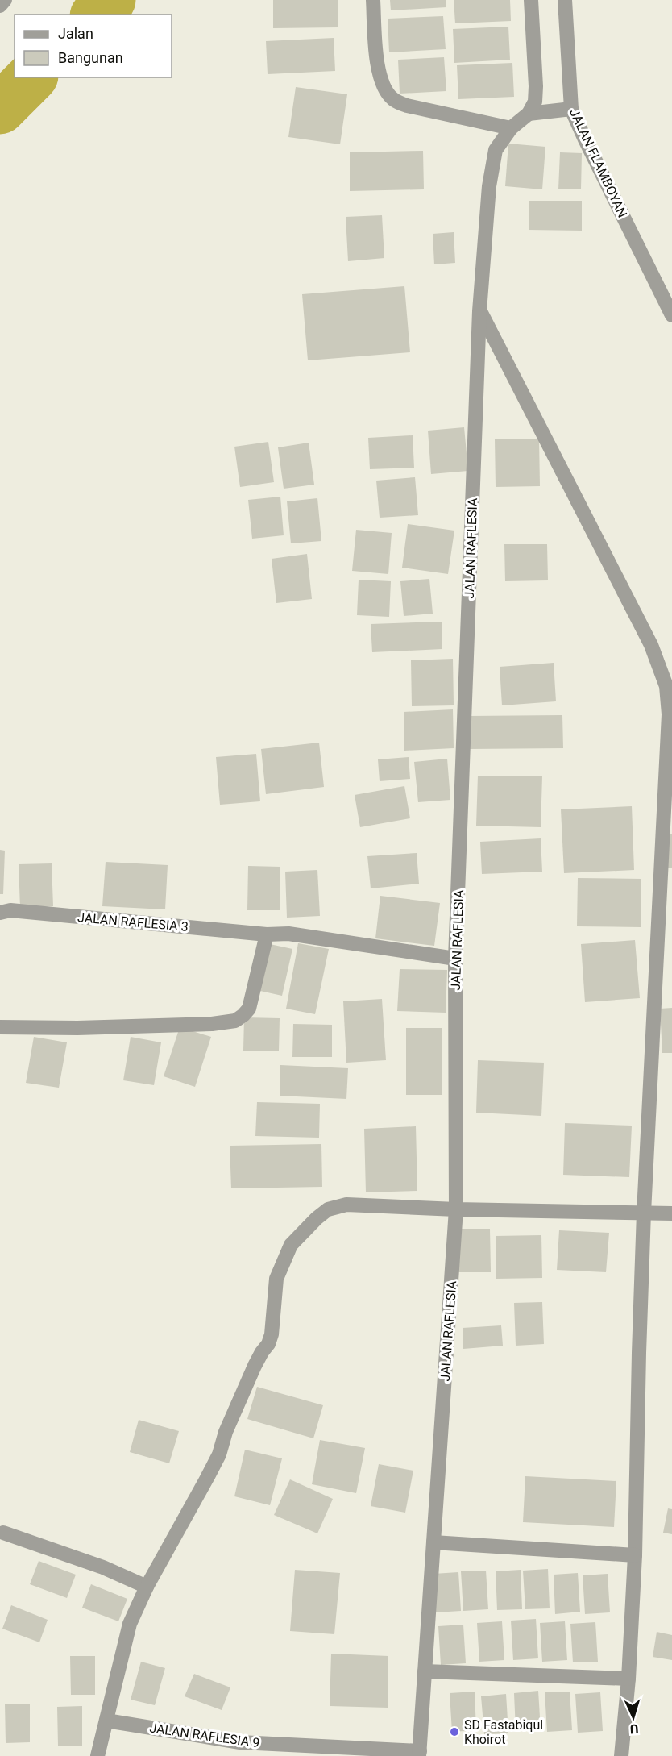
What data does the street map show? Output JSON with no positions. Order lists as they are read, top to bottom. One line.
{"streets":{"street":["JALAN FLAMBOYAN","JALAN RAFLESIA","JALAN RAFLESIA 3","JALAN RAFLESIA 9"]},"crossings":[["JALAN RAFLESIA","JALAN RAFLESIA 3"],["JALAN RAFLESIA","JALAN RAFLESIA 9"]],"places":["SD Fastabiqul Khoirot"],"legend":["Jalan","Bangunan"],"north":"bottom"}
